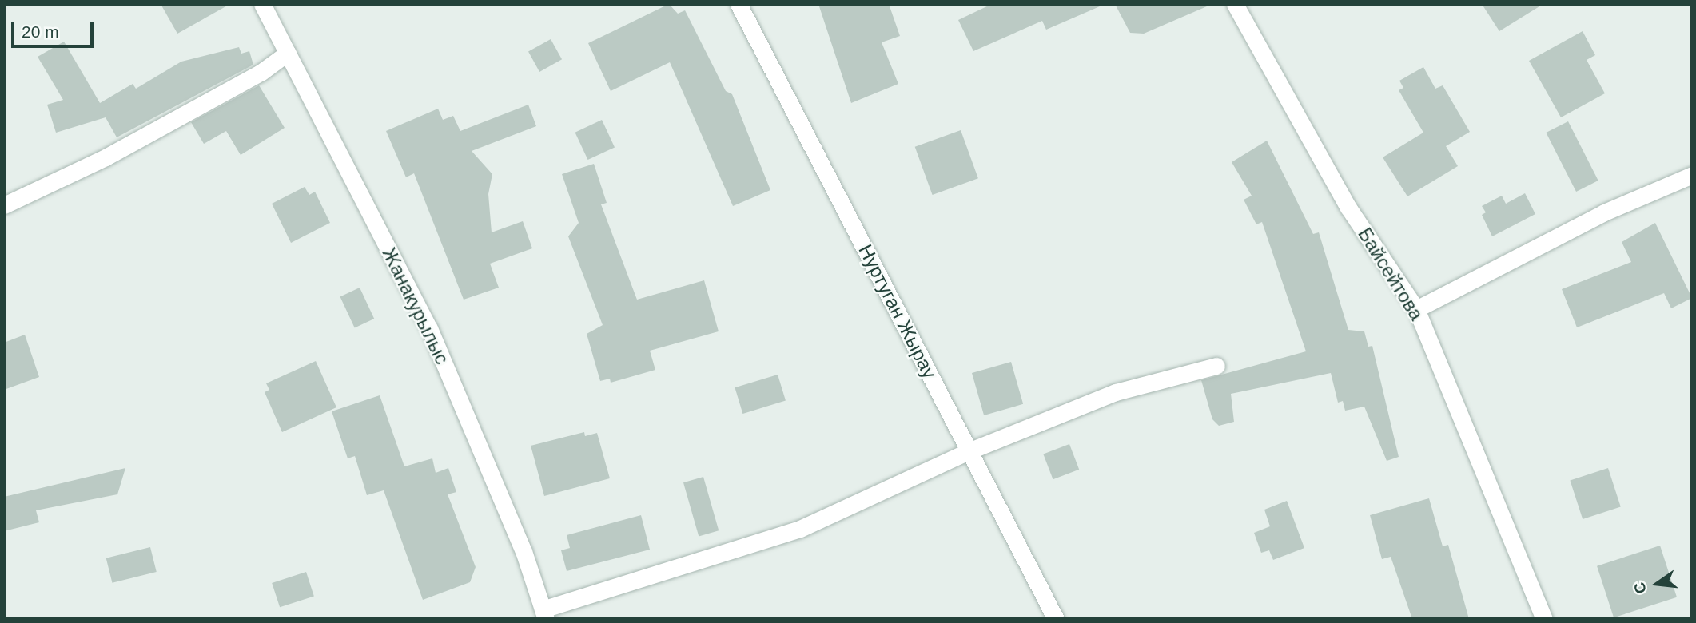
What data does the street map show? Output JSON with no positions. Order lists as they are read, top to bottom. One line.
{"streets":{"street":["Байсейтова","Жанакурылыс","Нуртуган Жырау"]},"scale_bar":"20 m","north":"left"}
